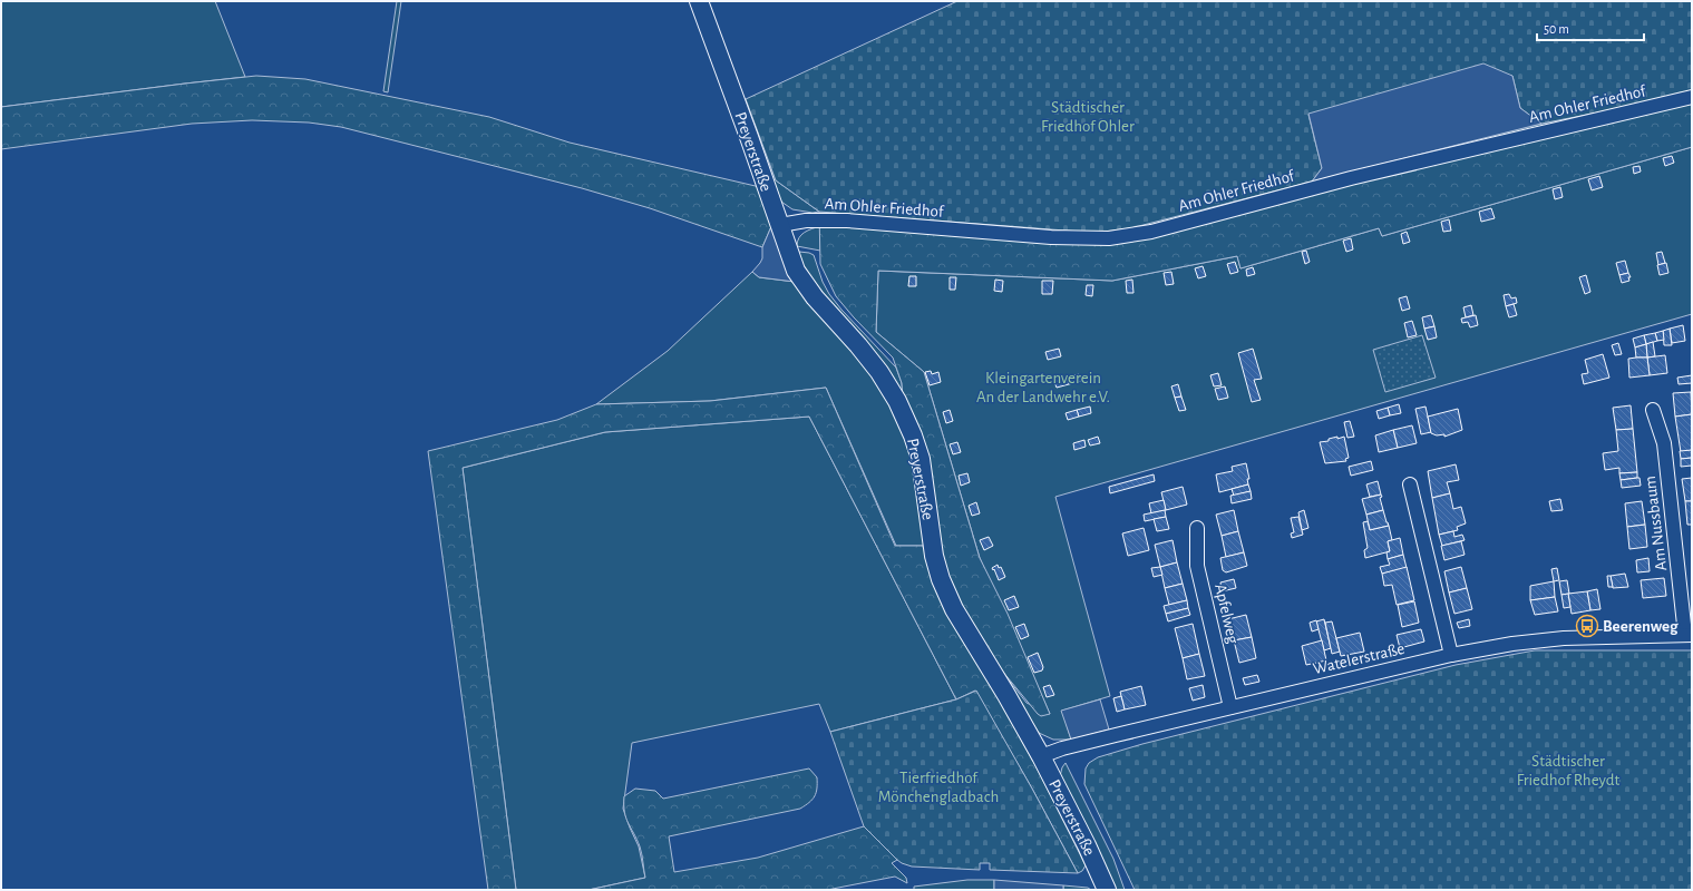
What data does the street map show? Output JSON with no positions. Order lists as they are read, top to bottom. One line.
{"streets":{"main road":["Preyerstraße"],"street":["Am Ohler Friedhof","Am Nussbaum","Apfelweg","Watelerstraße"]},"crossings":[["Am Ohler Friedhof","Preyerstraße"],["Preyerstraße","Watelerstraße"],["Am Nussbaum","Watelerstraße"],["Apfelweg","Watelerstraße"]],"parks":["Städtischer Friedhof Ohler","Kleingartenverein An der Landwehr e.V.","Städtischer Friedhof Rheydt","Tierfriedhof Mönchengladbach"],"places":{"bus stop":["Beerenweg"]},"scale_bar":"50 m"}
